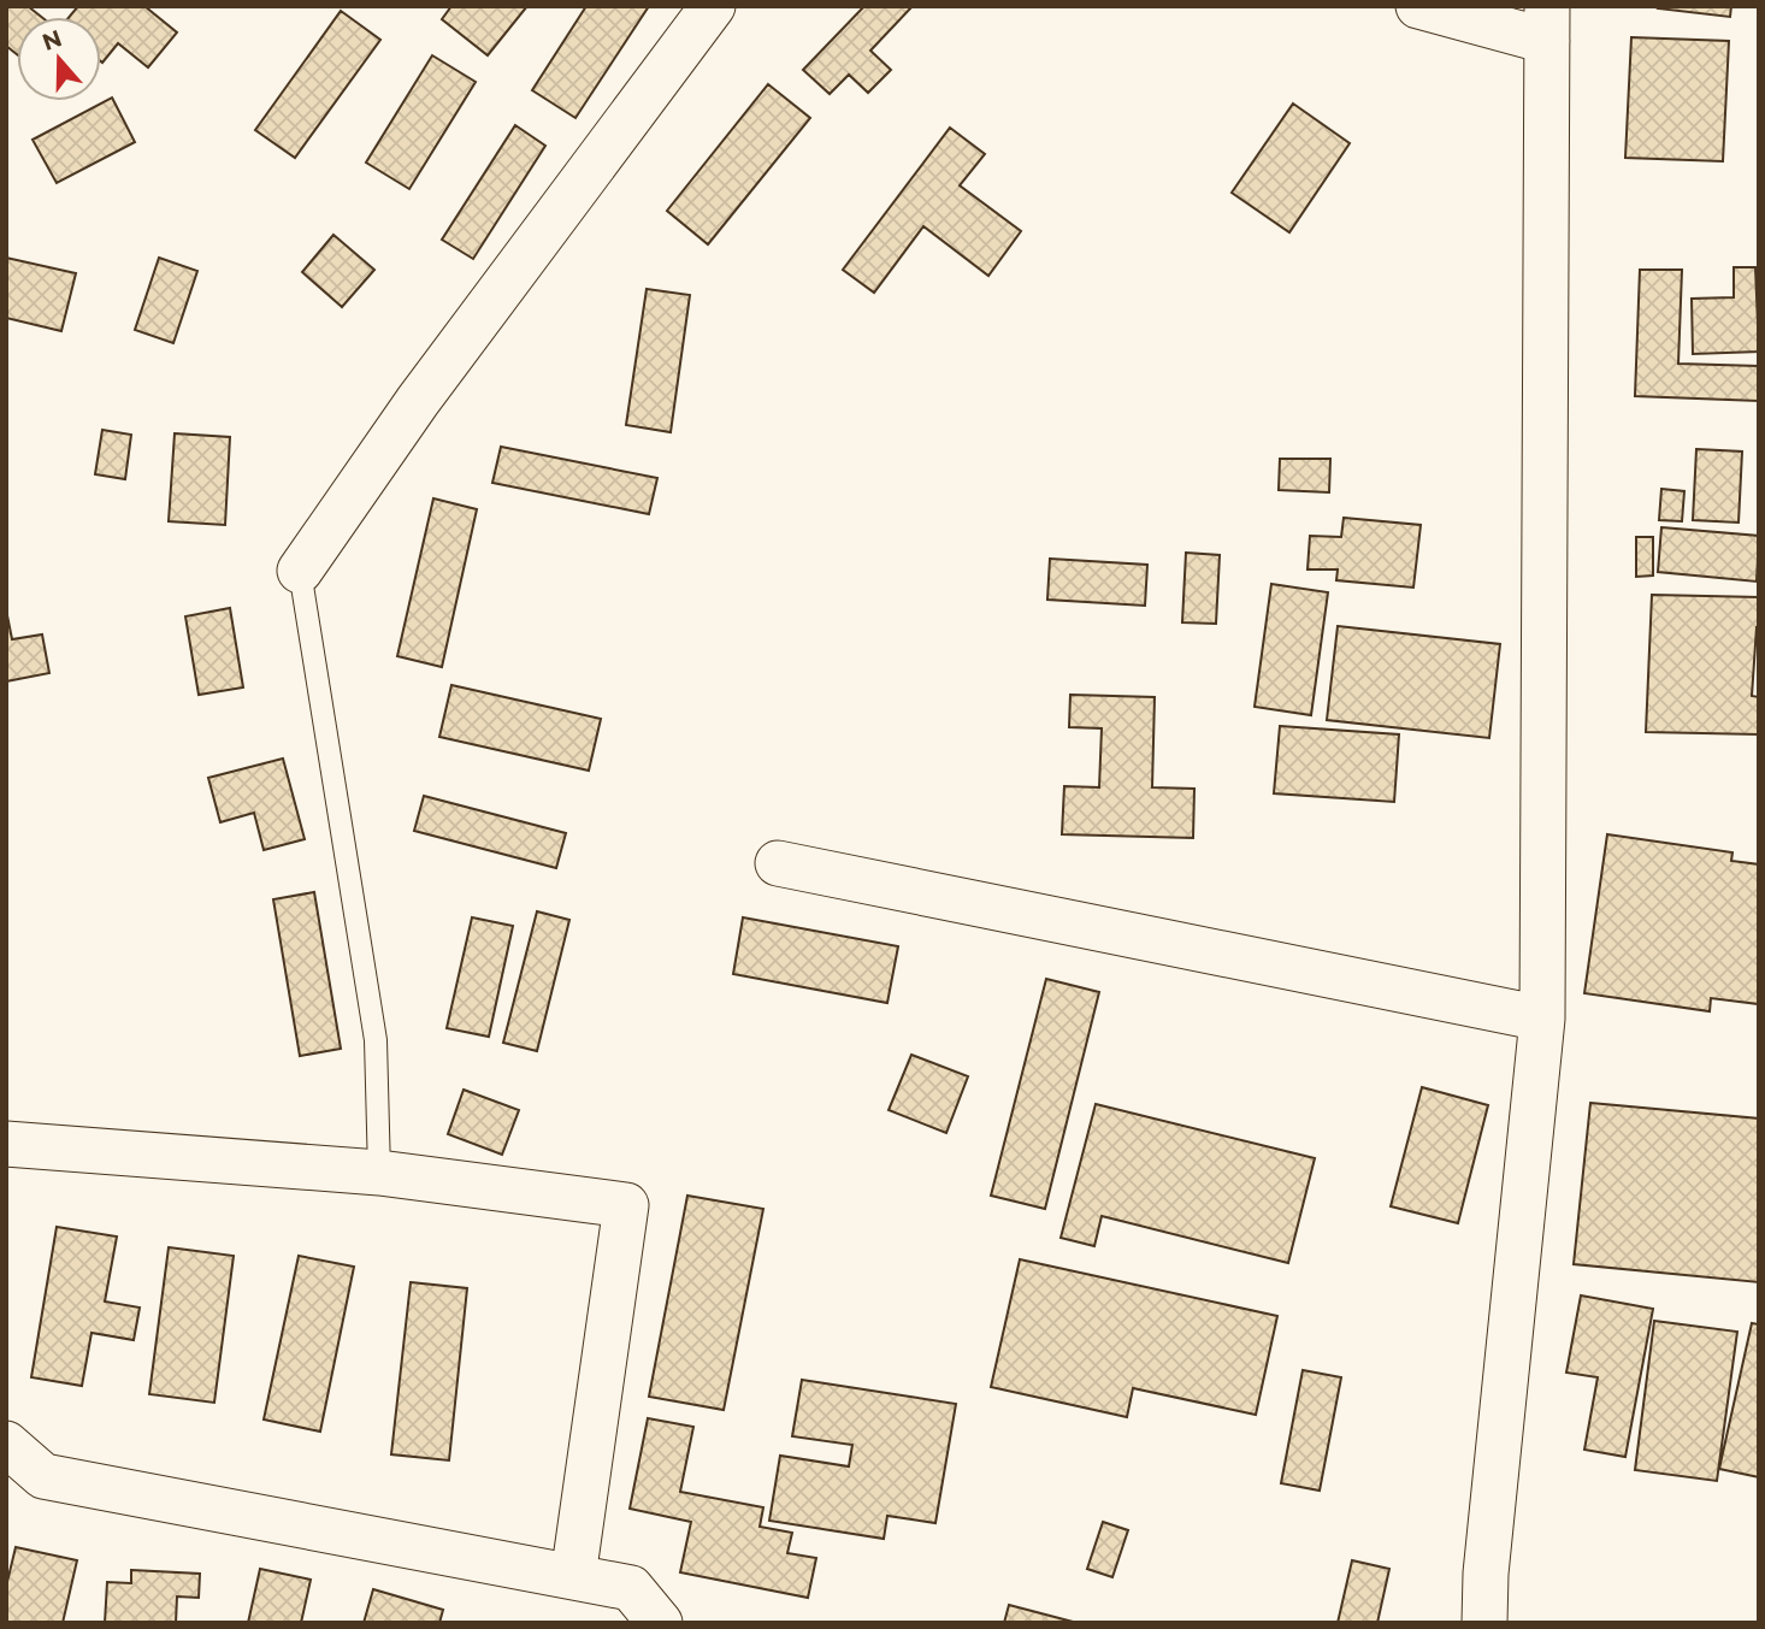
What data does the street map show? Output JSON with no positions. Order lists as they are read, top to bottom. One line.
{"north":"top"}
